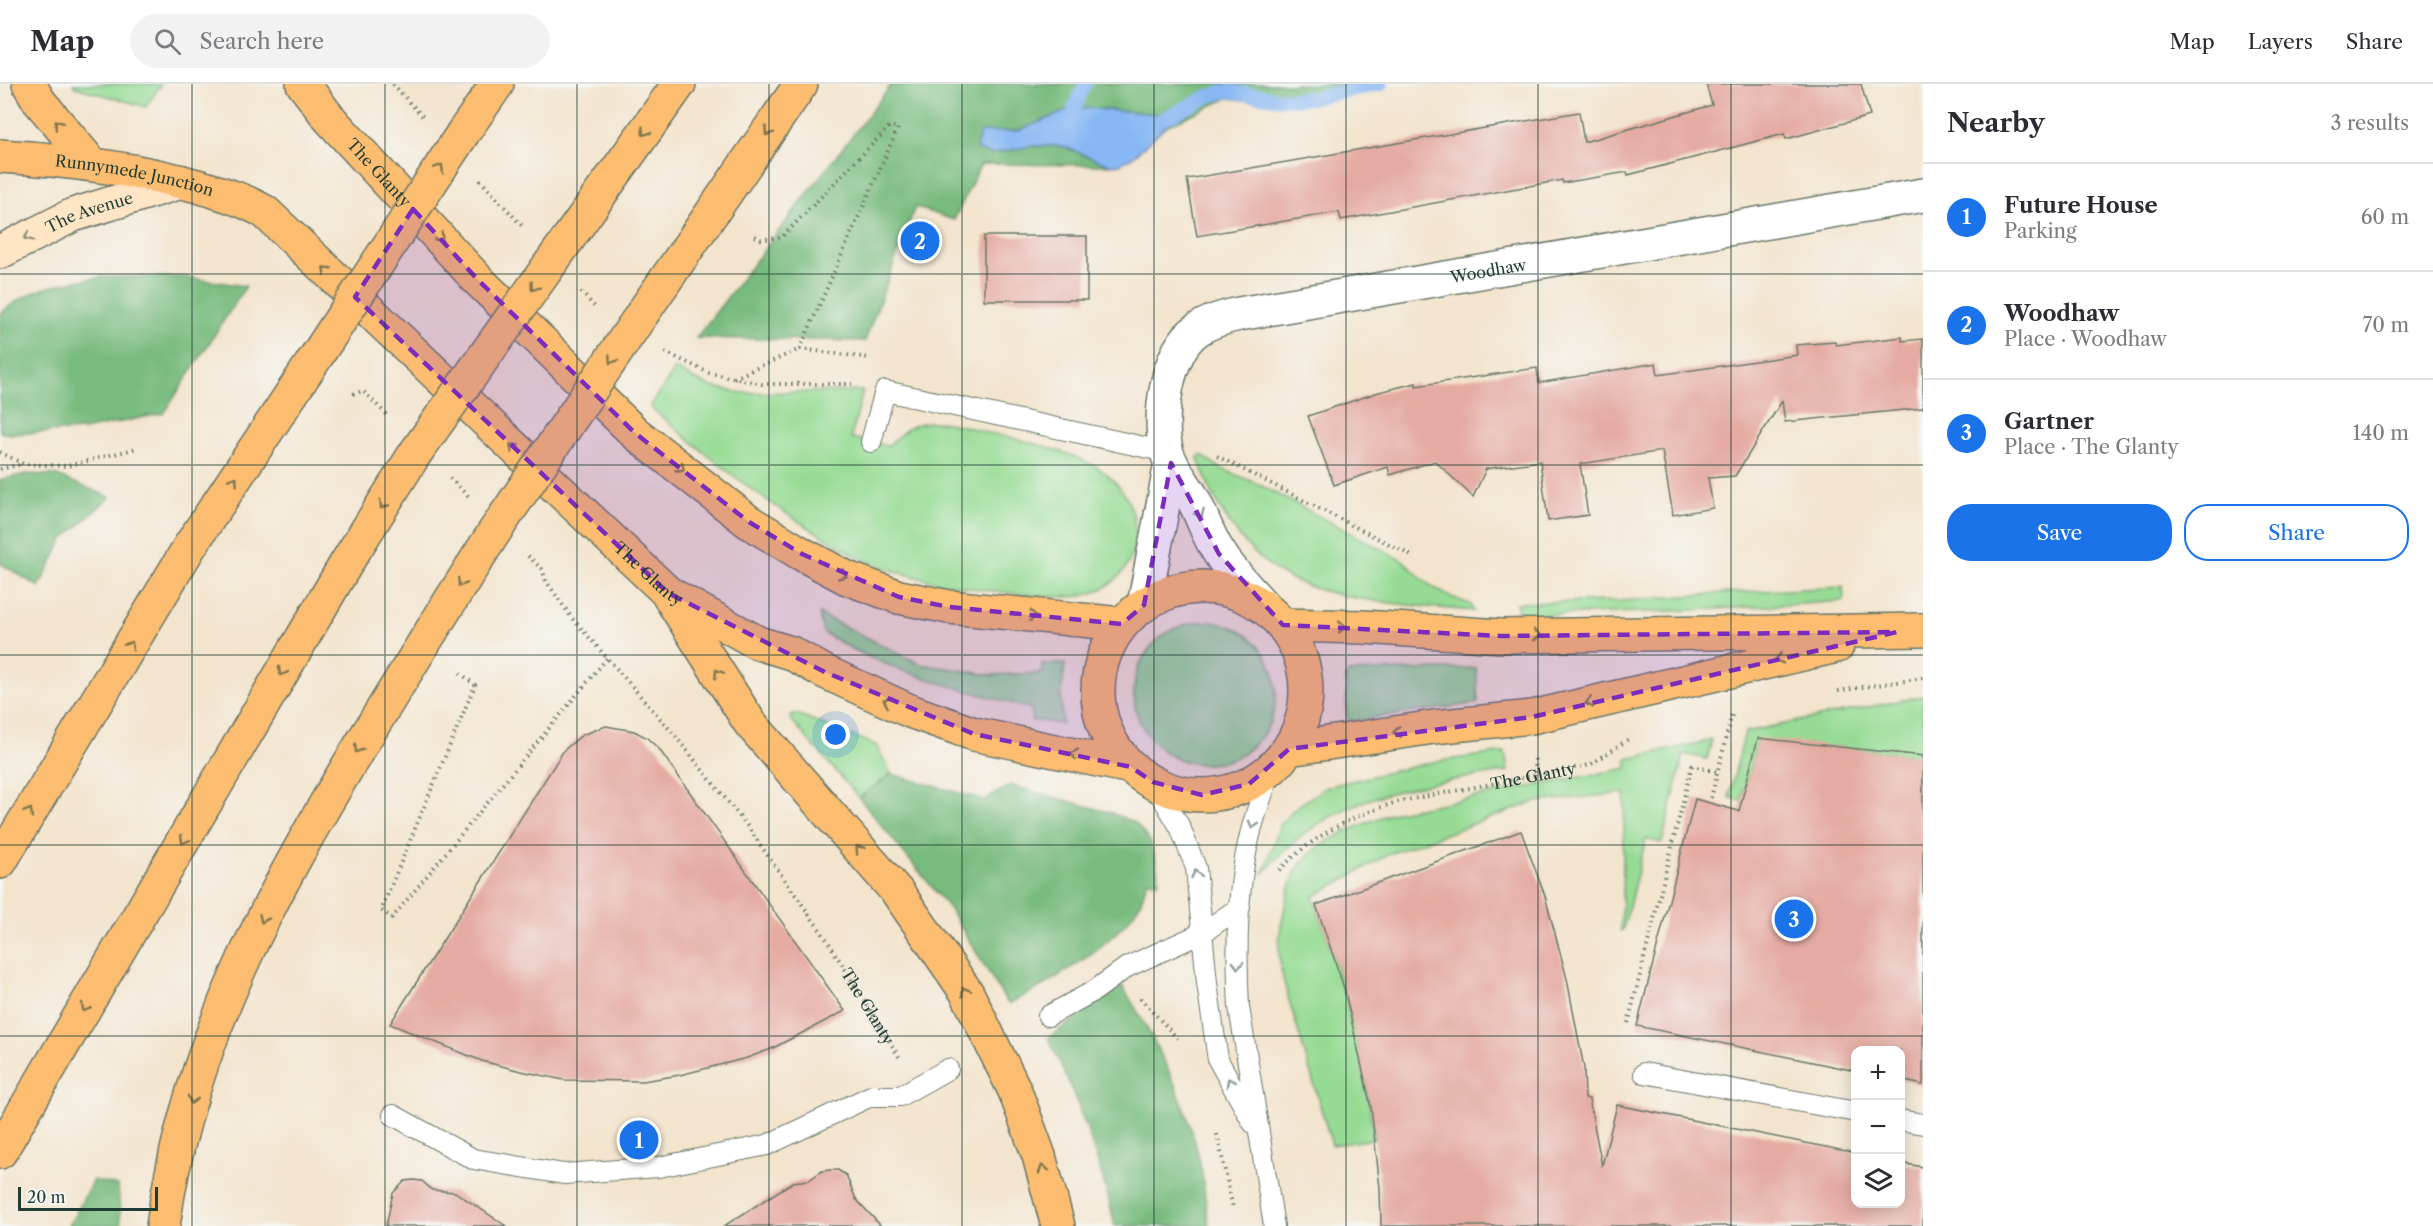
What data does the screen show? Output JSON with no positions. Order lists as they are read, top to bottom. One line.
{"streets":{"main road":["The Glanty","Runnymede Junction","The Avenue"],"street":["Woodhaw"]},"crossings":[["The Glanty","Runnymede Junction"],["The Glanty","Woodhaw"],["Runnymede Junction","The Avenue"]],"one_way":["The Avenue"],"scale_bar":"20 m","page":{"header":"Map","search":"Search here","nav":["Map","Layers","Share"],"heading":["Nearby","3 results"],"list":[{"mark":"1","name":"Future House","note":"Parking","value":"60 m"},{"mark":"2","name":"Woodhaw","note":"Place · Woodhaw","value":"70 m"},{"mark":"3","name":"Gartner","note":"Place · The Glanty","value":"140 m"}],"pins":["2","3","1"],"buttons":["Save","Share"],"map_buttons":["+","−"],"scale":"20 m"}}
